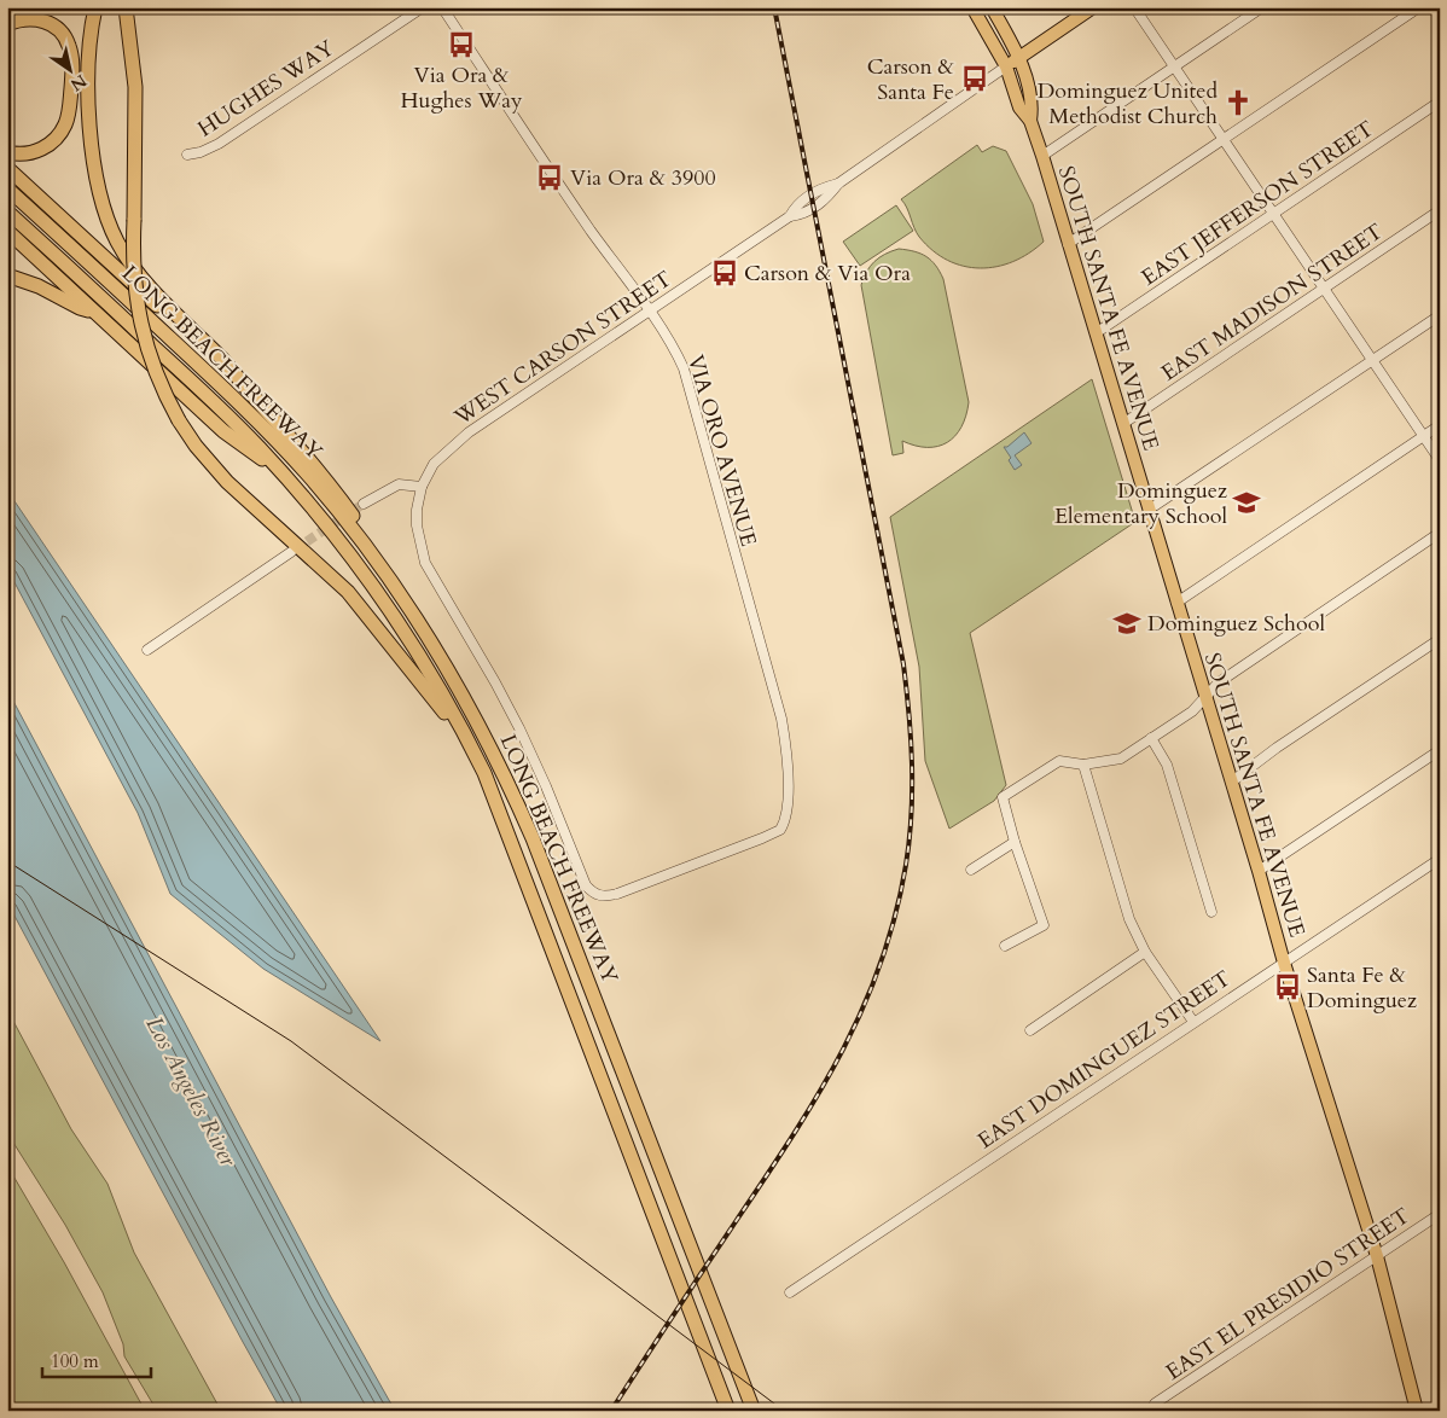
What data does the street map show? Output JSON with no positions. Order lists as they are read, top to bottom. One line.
{"streets":{"highway":["LONG BEACH FREEWAY"],"main road":["SOUTH SANTA FE AVENUE"],"street":["HUGHES WAY","EAST JEFFERSON STREET","EAST MADISON STREET","WEST CARSON STREET","VIA ORO AVENUE","EAST DOMINGUEZ STREET","EAST EL PRESIDIO STREET"]},"crossings":[["EAST JEFFERSON STREET","SOUTH SANTA FE AVENUE"],["EAST MADISON STREET","SOUTH SANTA FE AVENUE"],["SOUTH SANTA FE AVENUE","WEST CARSON STREET"],["SOUTH SANTA FE AVENUE","EAST DOMINGUEZ STREET"],["SOUTH SANTA FE AVENUE","EAST EL PRESIDIO STREET"],["WEST CARSON STREET","VIA ORO AVENUE"]],"water":["Los Angeles River"],"places":{"bus stop":["Via Ora & Hughes Way","Carson & Santa Fe","Via Ora & 3900","Carson & Via Ora","Santa Fe & Dominguez"],"church":["Dominguez United Methodist Church"],"school or university":["Dominguez Elementary School","Dominguez School"]},"scale_bar":"100 m","north":"bottom right"}
